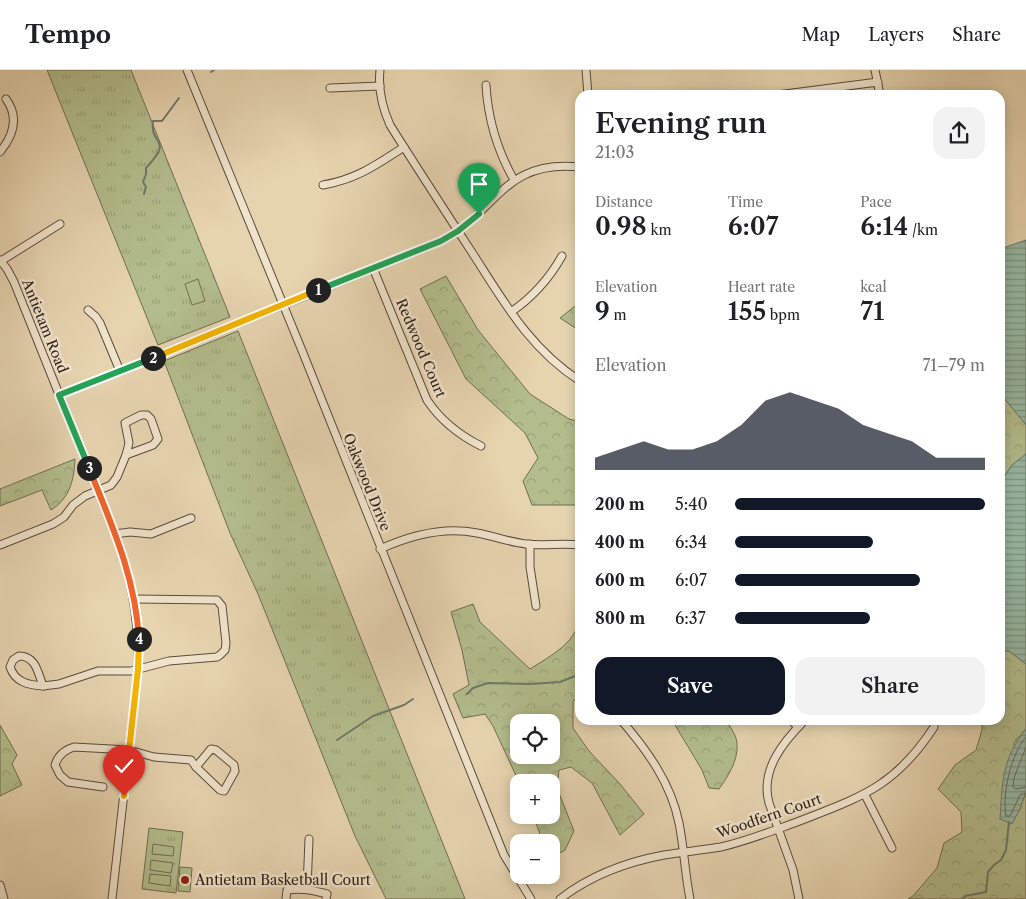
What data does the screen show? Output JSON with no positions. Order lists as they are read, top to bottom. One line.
{"streets":{"street":["Antietam Road","Redwood Court","Oakwood Drive","Woodfern Court"]},"places":["Antietam Basketball Court"],"page":{"header":"Tempo","nav":["Map","Layers","Share"],"heading":["Evening run","21:03"],"stats":[["Distance","0.98 km"],["Time","6:07"],["Pace","6:14 /km"],["Elevation","9 m"],["Heart rate","155 bpm"],["kcal","71"]],"pins":["1","2","3","4"],"chart":["Elevation","71–79 m"],"list":[{"name":"200 m","note":"5:40"},{"name":"400 m","note":"6:34"},{"name":"600 m","note":"6:07"},{"name":"800 m","note":"6:37"}],"buttons":["Save","Share"],"map_buttons":["+","−"]}}
